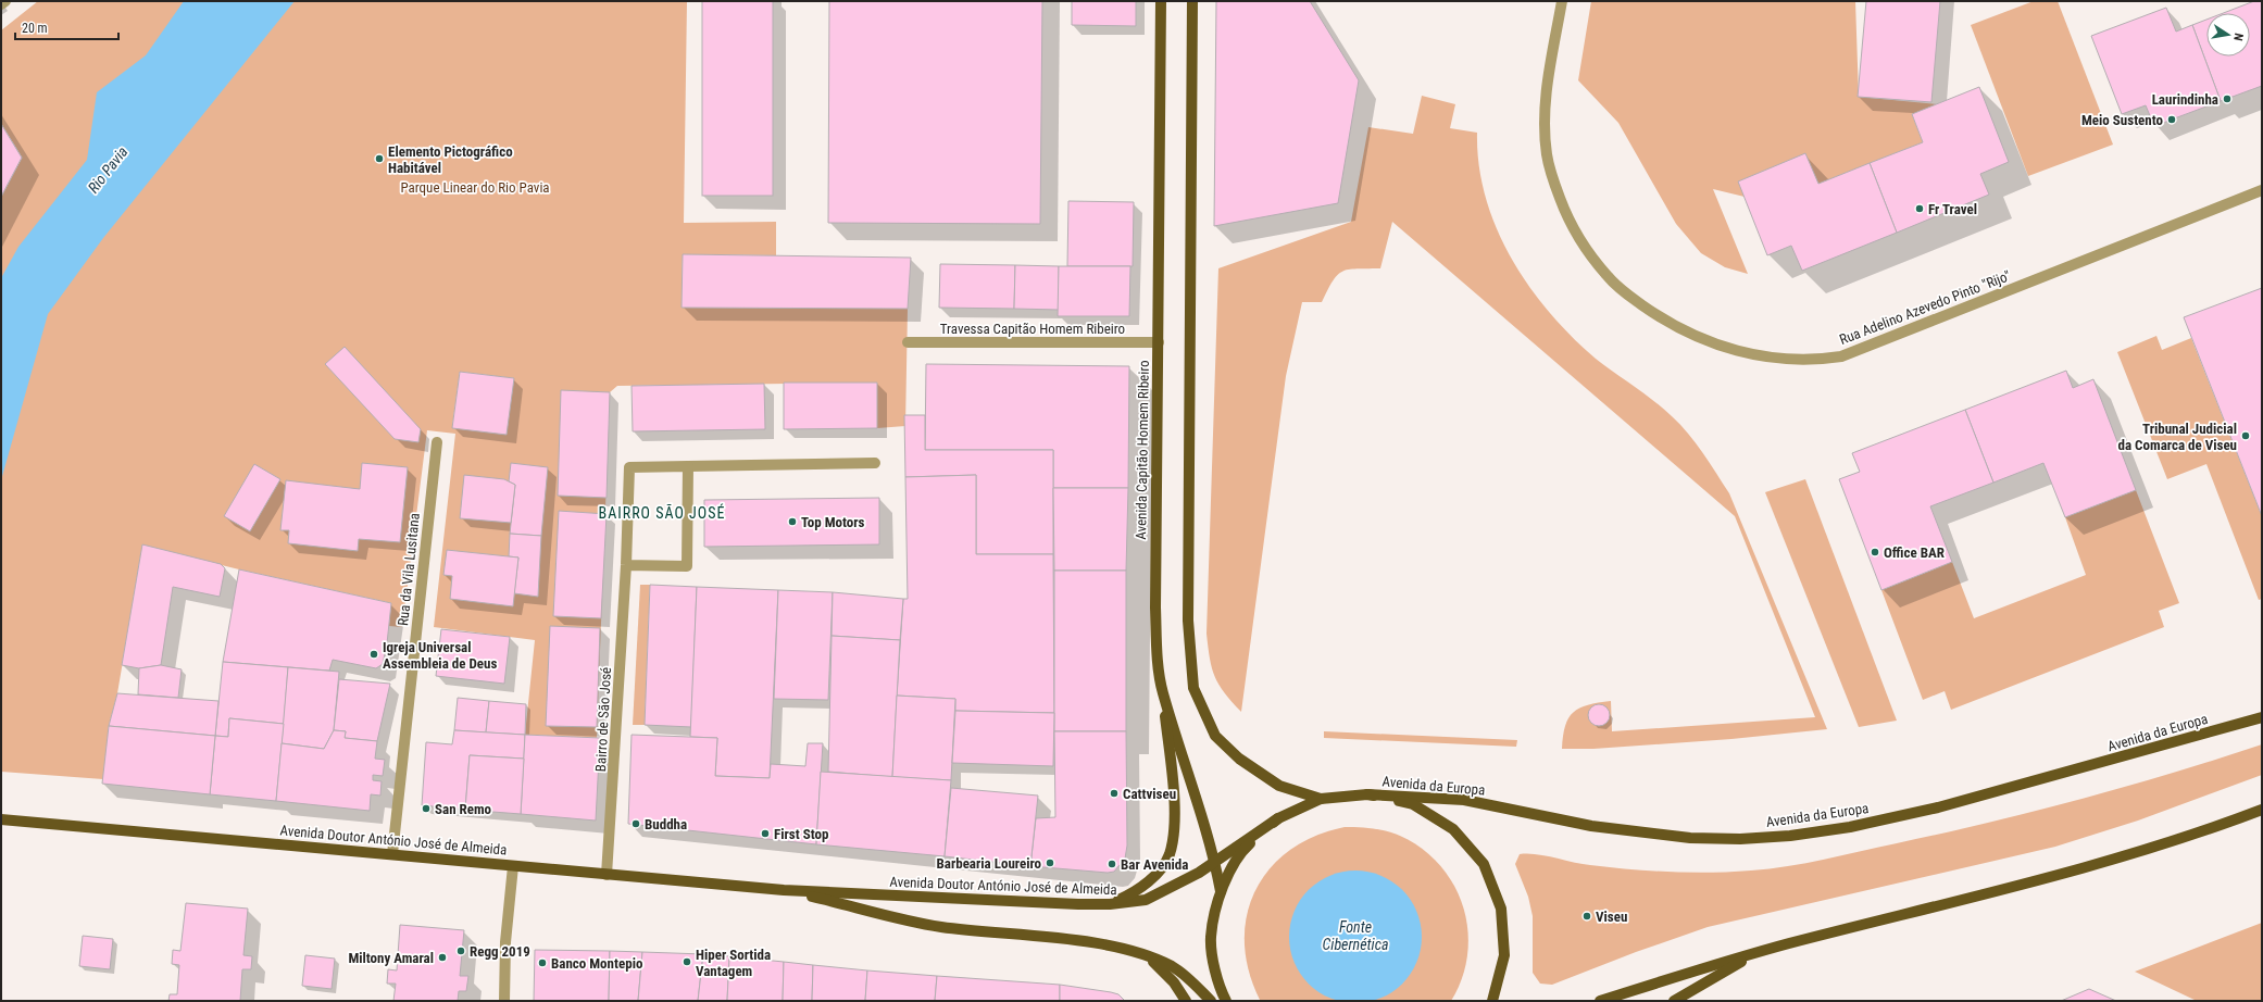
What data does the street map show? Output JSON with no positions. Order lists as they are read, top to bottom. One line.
{"streets":{"main road":["Avenida Capitão Homem Ribeiro","Avenida da Europa","Avenida Doutor António José de Almeida"],"street":["Rua Adelino Azevedo Pinto \"Rijo\"","Travessa Capitão Homem Ribeiro","Rua da Vila Lusitana","Bairro de São José"]},"crossings":[["Travessa Capitão Homem Ribeiro","Avenida Capitão Homem Ribeiro"],["Avenida Capitão Homem Ribeiro","Avenida Doutor António José de Almeida"],["Rua da Vila Lusitana","Avenida Doutor António José de Almeida"],["Bairro de São José","Avenida Doutor António José de Almeida"]],"districts":["BAIRRO SÃO JOSÉ"],"water":["Rio Pavia","Fonte Cibernética"],"parks":["Parque Linear do Rio Pavia"],"places":["Laurindinha","Meio Sustento","Elemento Pictográfico Habitável","Fr Travel","Tribunal Judicial da Comarca de Viseu","Top Motors","Office BAR","Igreja Universal Assembleia de Deus","Cattviseu","San Remo","Buddha","First Stop","Barbearia Loureiro","Bar Avenida","Viseu","Regg 2019","Miltony Amaral","Hiper Sortida Vantagem","Banco Montepio"],"scale_bar":"20 m","north":"right"}
